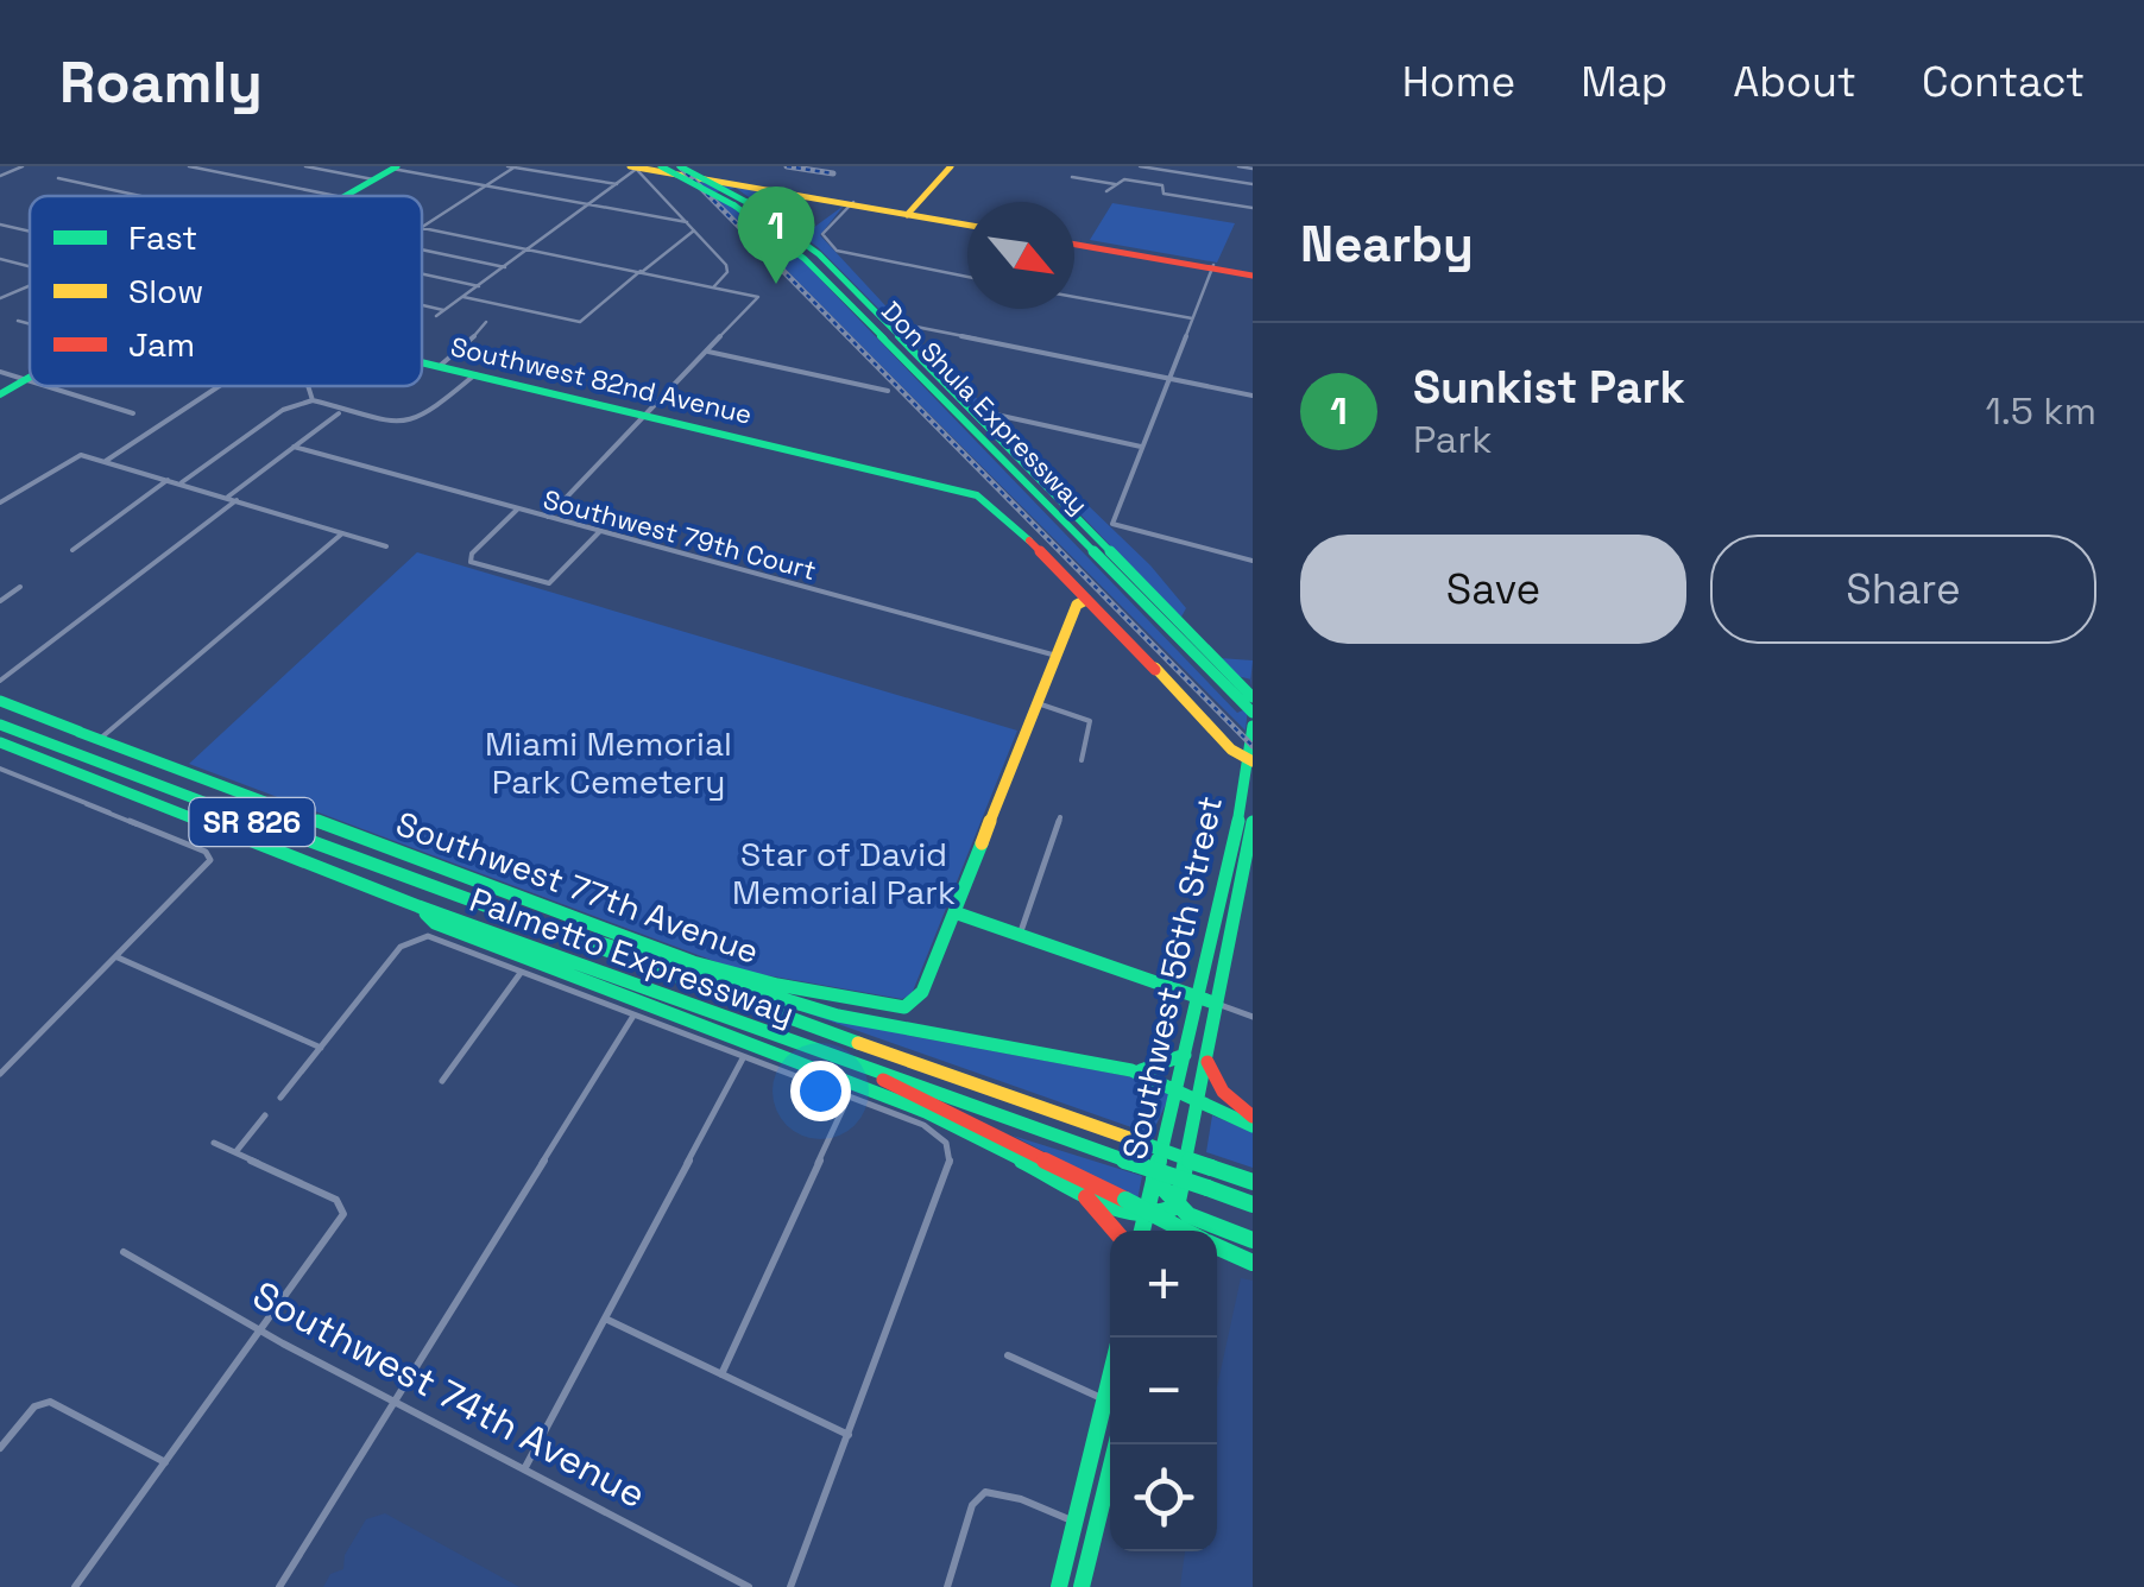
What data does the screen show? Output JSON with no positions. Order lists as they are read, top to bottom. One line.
{"streets":{"main road":["Southwest 82nd Avenue","Don Shula Expressway","SR 826","Southwest 77th Avenue","Palmetto Expressway","Southwest 56th Street"],"street":["Southwest 79th Court","Southwest 74th Avenue"]},"parks":["Miami Memorial Park Cemetery","Star of David Memorial Park"],"legend":["Fast","Slow","Jam"],"north":"bottom right","page":{"header":"Roamly","nav":["Home","Map","About","Contact"],"heading":"Nearby","pins":"1","list":[{"mark":"1","name":"Sunkist Park","note":"Park","value":"1.5 km"}],"buttons":["Save","Share"],"map_buttons":["+","−"]}}
